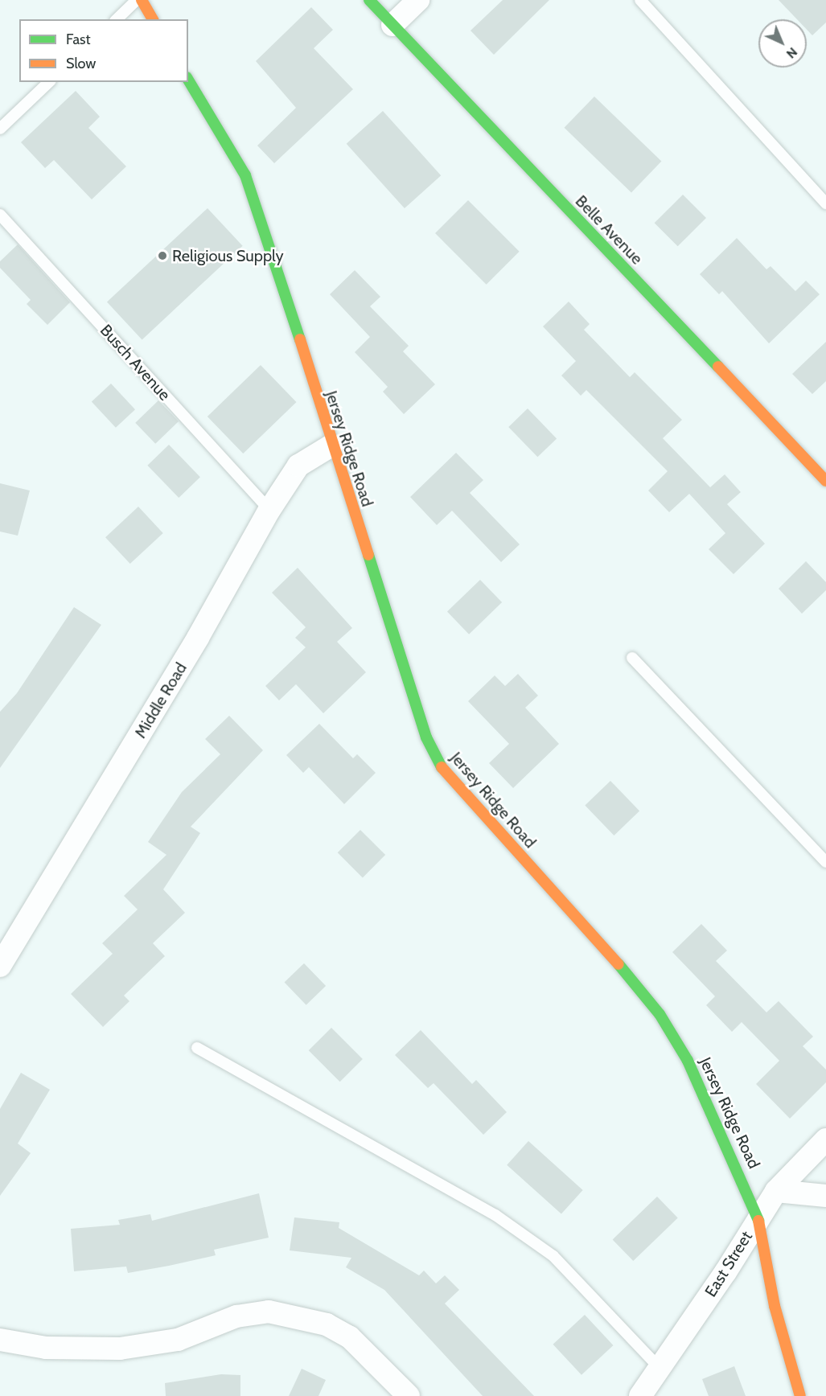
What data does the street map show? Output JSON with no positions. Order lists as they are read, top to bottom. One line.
{"streets":{"street":["Belle Avenue","Jersey Ridge Road","Middle Road","East Street"],"lane":["Busch Avenue"]},"crossings":[["Busch Avenue","Middle Road"],["Jersey Ridge Road","Middle Road"],["Jersey Ridge Road","East Street"]],"places":["Religious Supply"],"legend":["Fast","Slow"],"north":"bottom right"}
